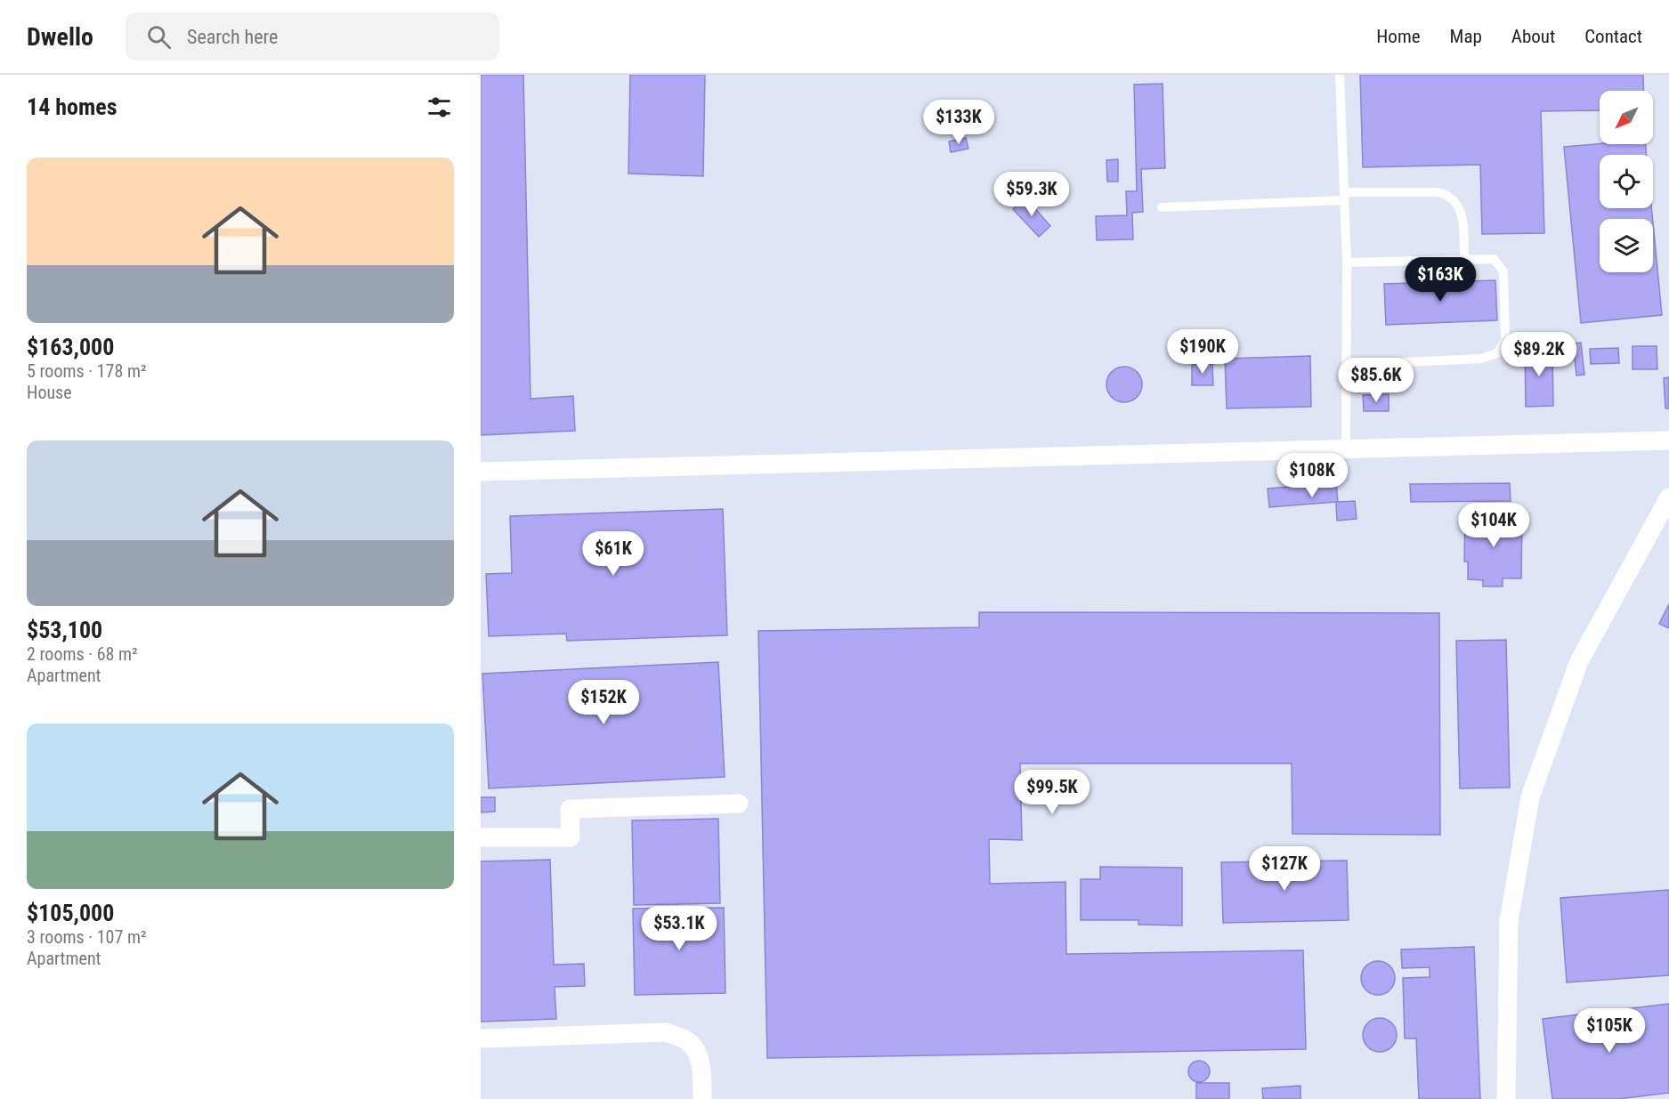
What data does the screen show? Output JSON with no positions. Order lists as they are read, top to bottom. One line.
{"north":"bottom left","page":{"header":"Dwello","search":"Search here","nav":["Home","Map","About","Contact"],"heading":"14 homes","price":["$133K","$59.3K","$163K","$190K","$89.2K","$85.6K","$108K","$104K","$61K","$152K","$99.5K","$127K","$53.1K","$105K"],"list":[{"name":"$163,000","note":"5 rooms · 178 m² · House"},{"name":"$53,100","note":"2 rooms · 68 m² · Apartment"},{"name":"$105,000","note":"3 rooms · 107 m² · Apartment"}]}}
